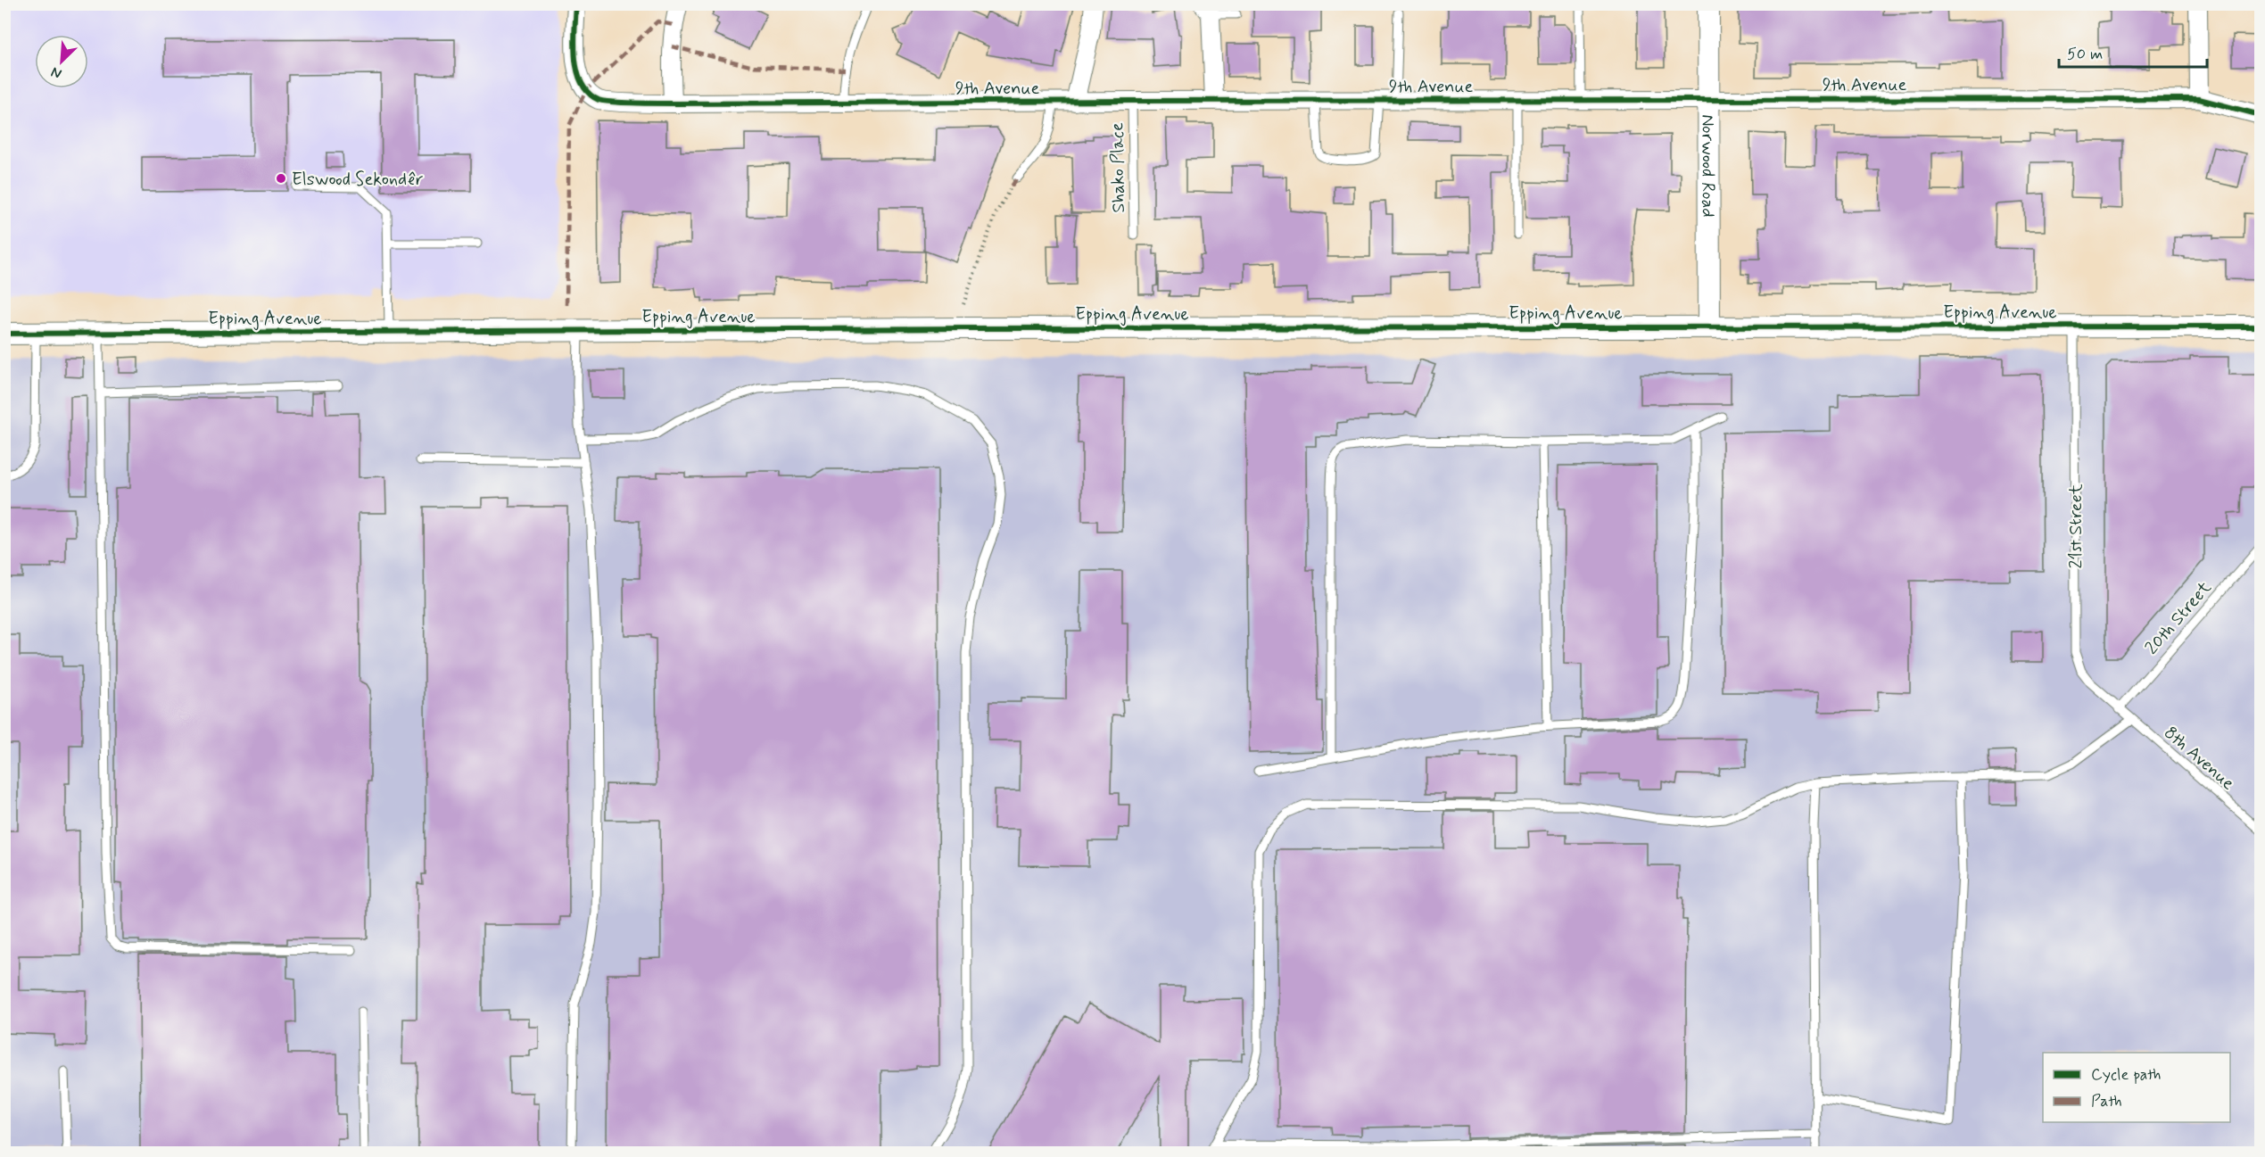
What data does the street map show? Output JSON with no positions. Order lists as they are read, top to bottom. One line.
{"streets":{"street":["9th Avenue","Norwood Road","Epping Avenue"],"lane":["Shako Place","21st Street","20th Street","8th Avenue"]},"crossings":[["9th Avenue","Norwood Road"],["9th Avenue","Shako Place"],["Norwood Road","Epping Avenue"],["Epping Avenue","21st Street"],["21st Street","20th Street"],["21st Street","8th Avenue"],["20th Street","8th Avenue"]],"places":["Elswood Sekondêr"],"legend":["Cycle path","Path"],"scale_bar":"50 m","north":"bottom left"}
